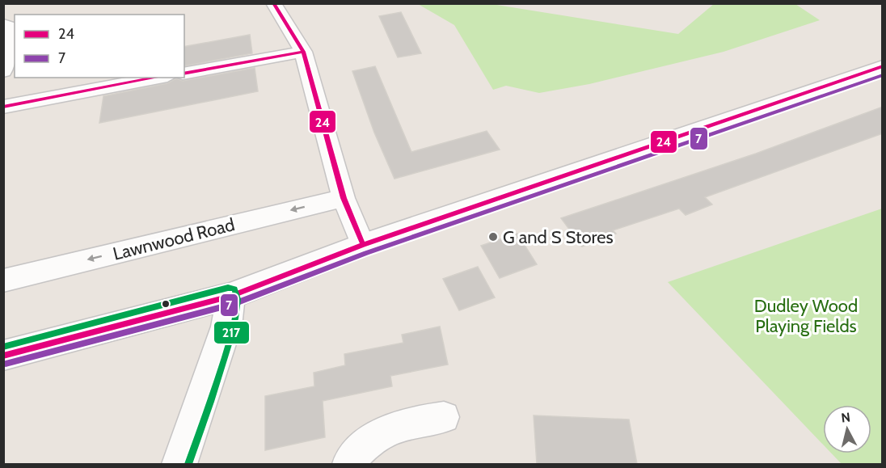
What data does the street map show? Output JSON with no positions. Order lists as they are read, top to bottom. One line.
{"streets":{"street":["Lawnwood Road"]},"parks":["Dudley Wood Playing Fields"],"places":["G and S Stores"],"lines":["transit line 24","transit line 7","transit line 217"],"legend":["24","7"],"north":"top"}
